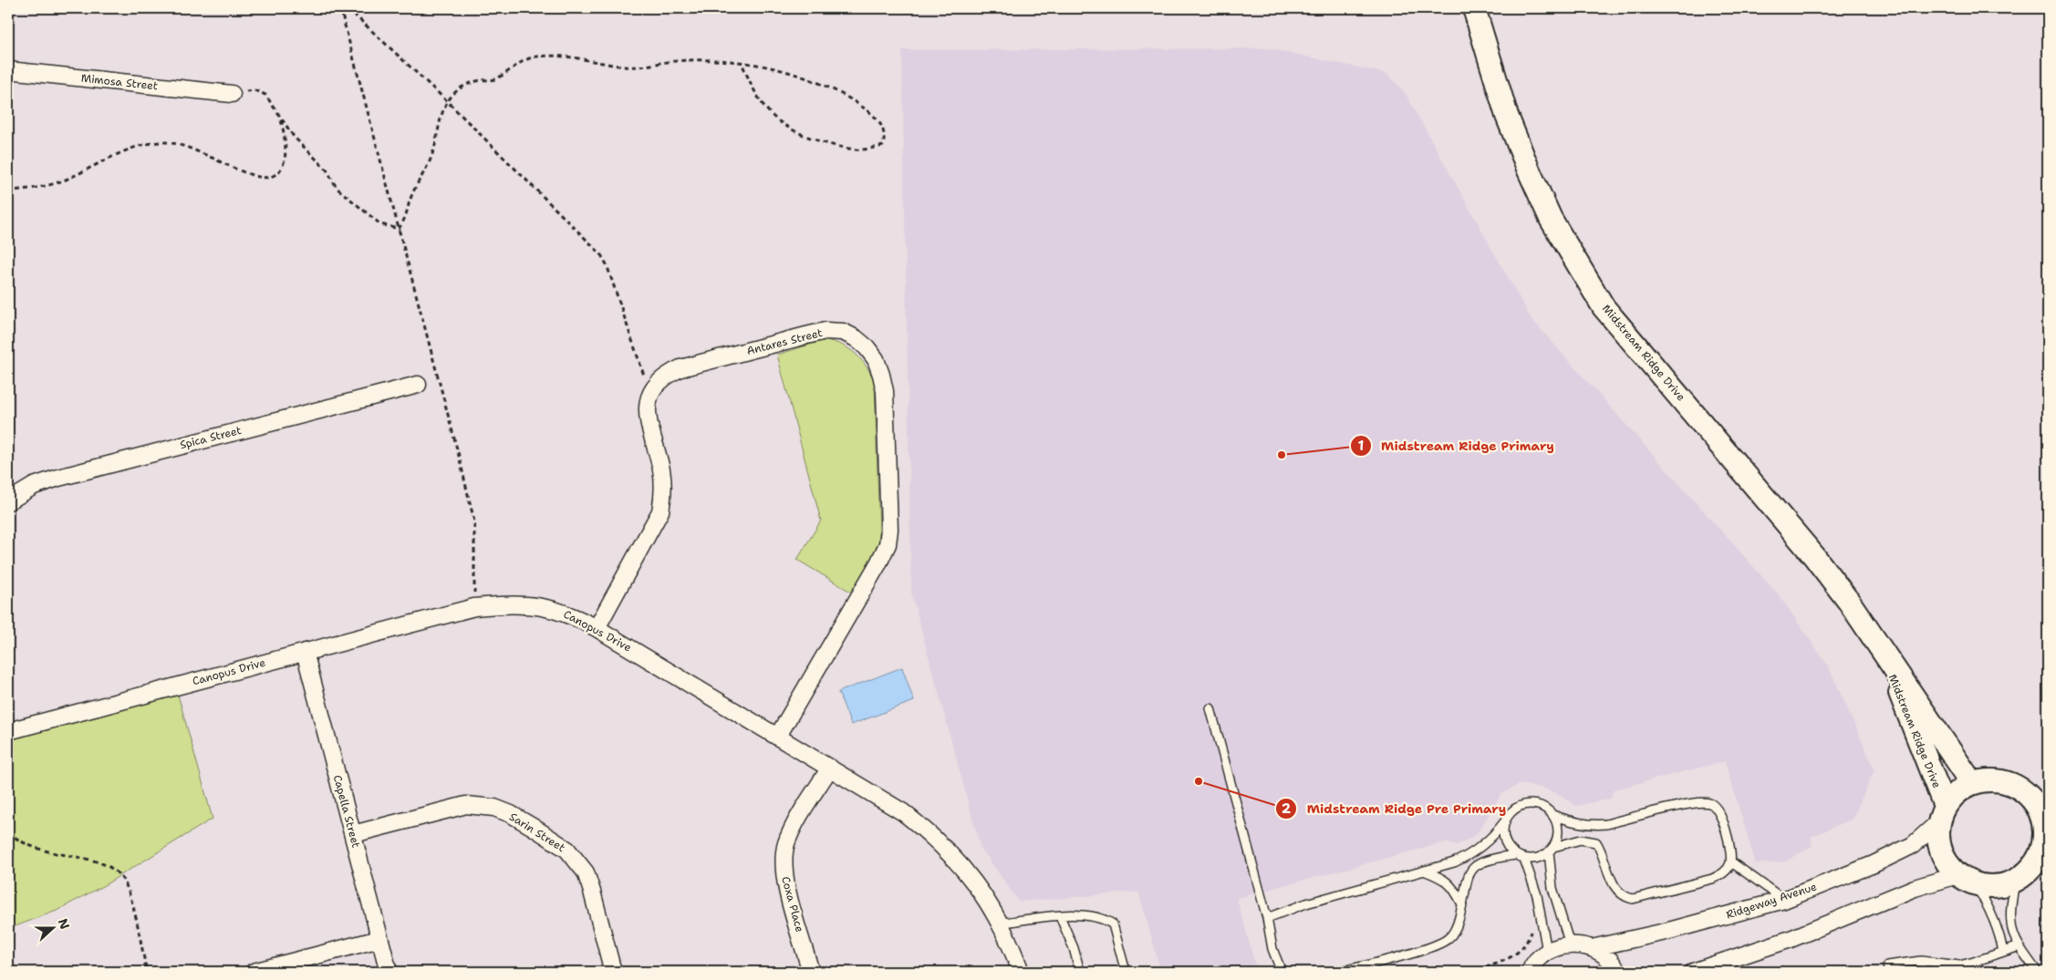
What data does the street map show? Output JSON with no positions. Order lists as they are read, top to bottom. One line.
{"streets":{"street":["Mimosa Street","Antares Street","Midstream Ridge Drive","Spica Street","Canopus Drive","Capella Street","Sarin Street","Ridgeway Avenue","Coxa Place"]},"crossings":[["Antares Street","Canopus Drive"],["Midstream Ridge Drive","Ridgeway Avenue"],["Canopus Drive","Capella Street"],["Canopus Drive","Coxa Place"],["Capella Street","Sarin Street"]],"places":["Midstream Ridge Primary","Midstream Ridge Pre Primary"],"north":"right"}
